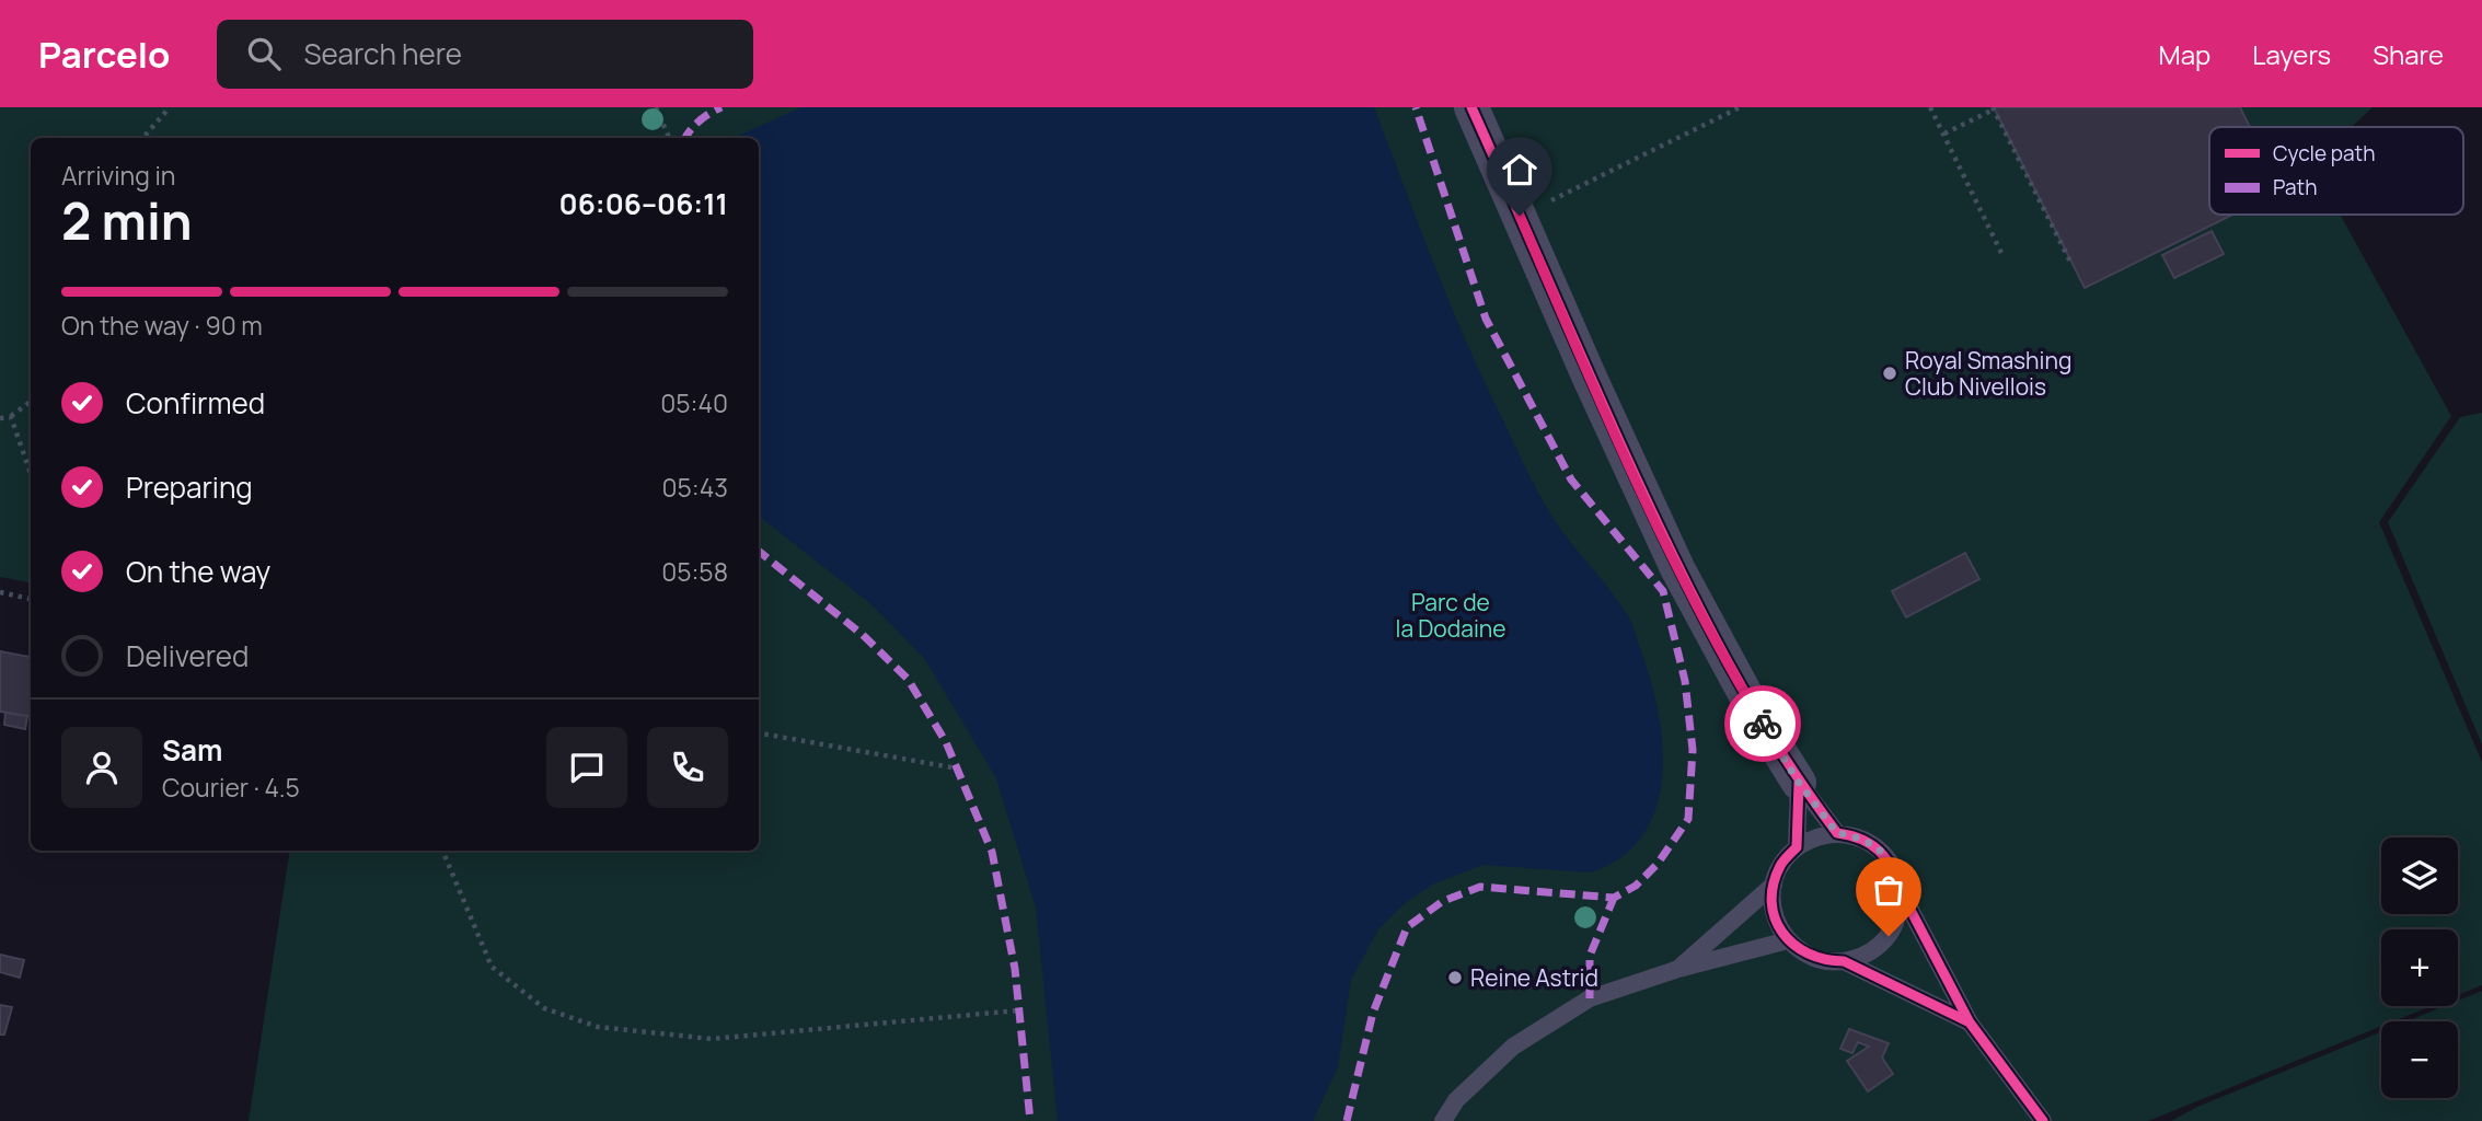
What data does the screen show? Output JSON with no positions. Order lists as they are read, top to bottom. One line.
{"parks":["Parc de la Dodaine"],"places":["Royal Smashing Club Nivellois","Reine Astrid"],"legend":["Cycle path","Path"],"page":{"header":"Parcelo","search":"Search here","nav":["Map","Layers","Share"],"heading":["2 min","Arriving in","06:06–06:11"],"panel":["Sam","Courier · 4.5"],"bar":"On the way · 90 m","list":[["Confirmed","05:40"],["Preparing","05:43"],["On the way","05:58"],"Delivered"],"map_buttons":["+","−"]}}
